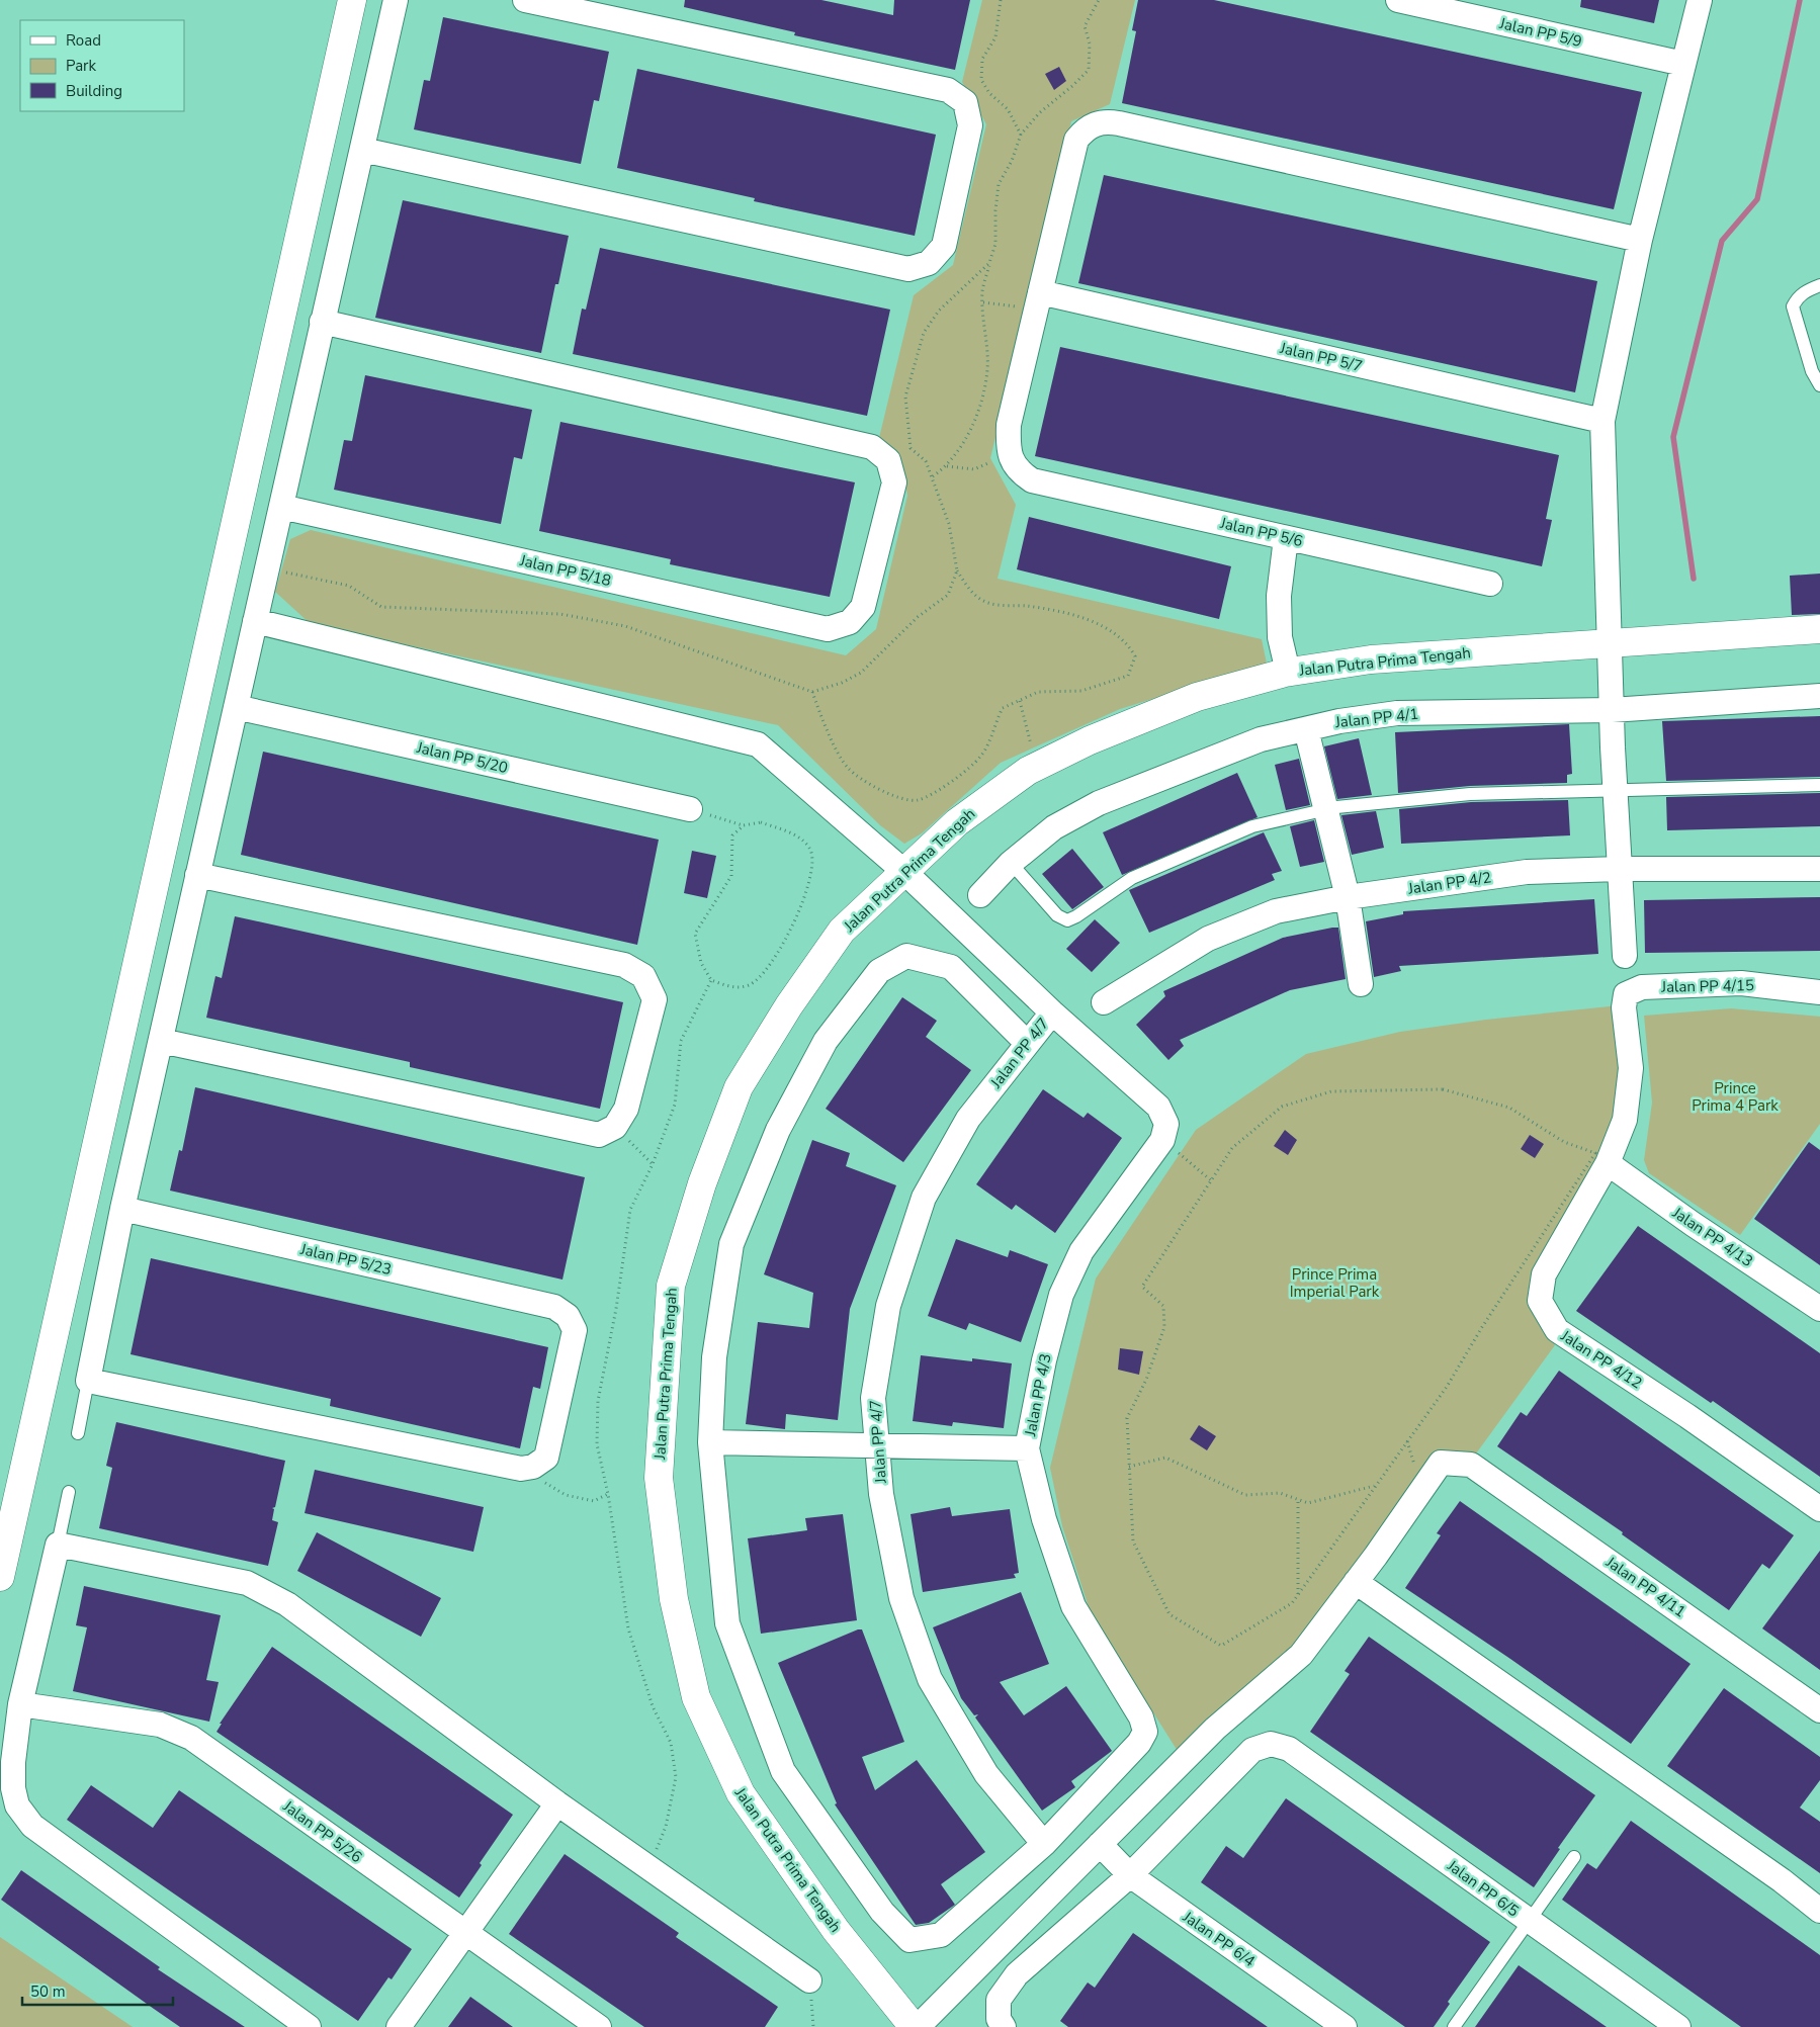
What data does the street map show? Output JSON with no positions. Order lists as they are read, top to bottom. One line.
{"streets":{"street":["Jalan PP 5/9","Jalan PP 5/7","Jalan PP 5/6","Jalan PP 5/18","Jalan Putra Prima Tengah","Jalan PP 4/1","Jalan PP 5/20","Jalan PP 4/2","Jalan PP 4/15","Jalan PP 4/7","Jalan PP 4/13","Jalan PP 5/23","Jalan PP 4/12","Jalan PP 4/3","Jalan PP 4/11","Jalan PP 5/26","Jalan PP 6/5","Jalan PP 6/4"]},"crossings":[["Jalan PP 4/15","Jalan PP 4/12"],["Jalan PP 4/7","Jalan PP 4/3"],["Jalan PP 4/13","Jalan PP 4/12"],["Jalan PP 6/5","Jalan PP 6/4"]],"parks":["Prince Prima 4 Park","Prince Prima Imperial Park"],"legend":["Road","Park","Building"],"scale_bar":"50 m"}
